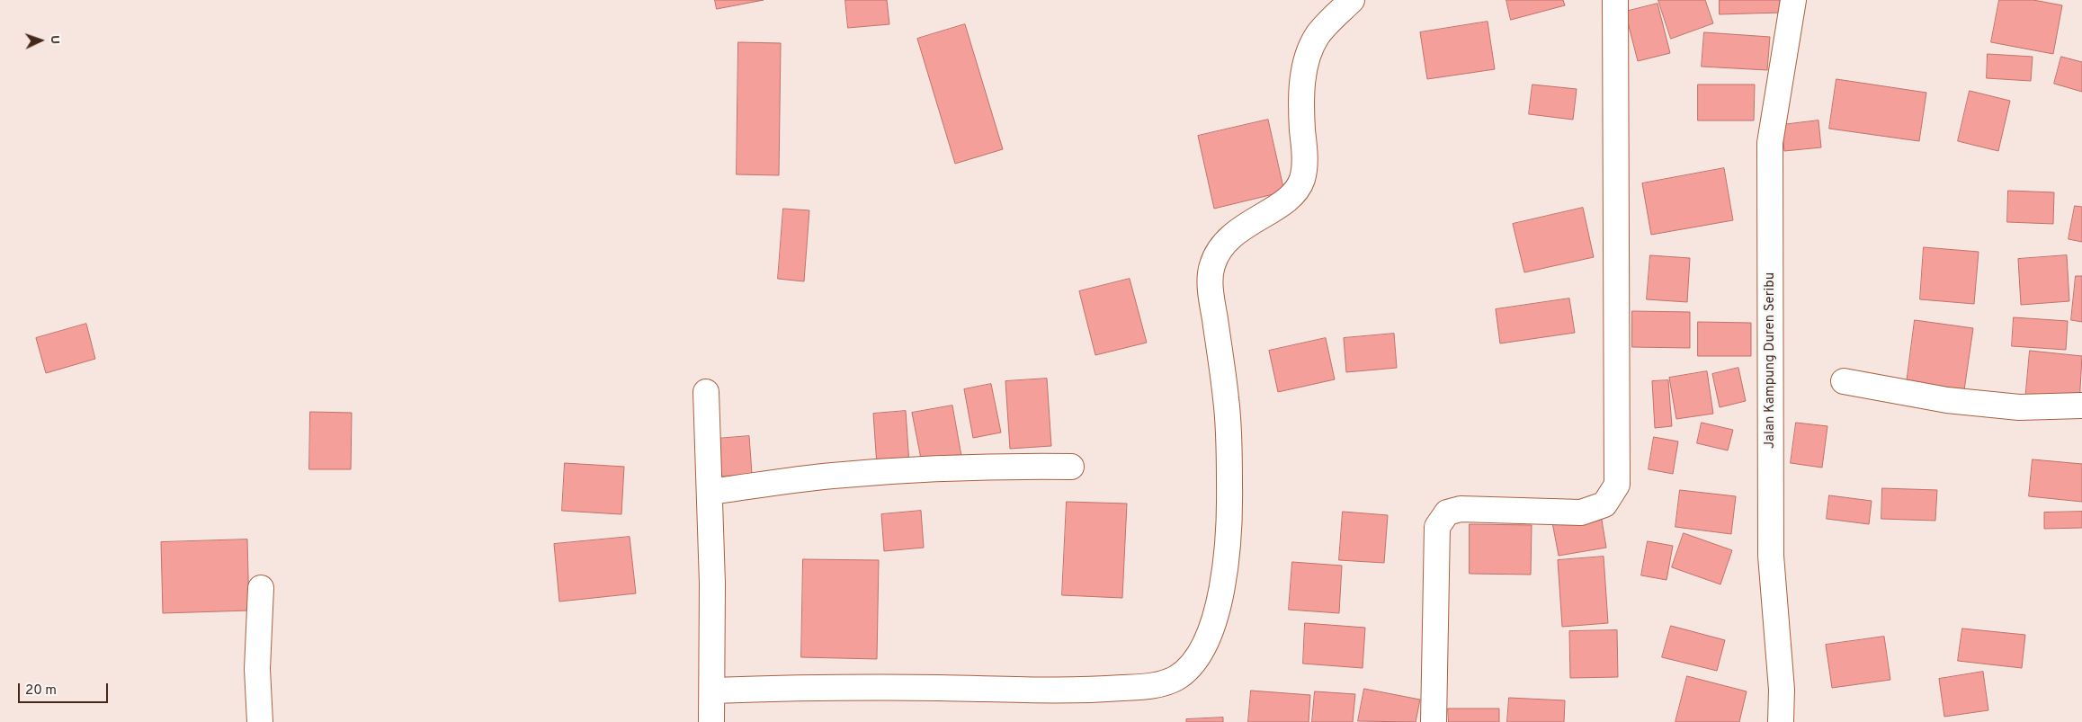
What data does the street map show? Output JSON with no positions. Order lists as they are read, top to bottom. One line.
{"streets":{"street":["Jalan Kampung Duren Seribu"]},"scale_bar":"20 m","north":"right"}
